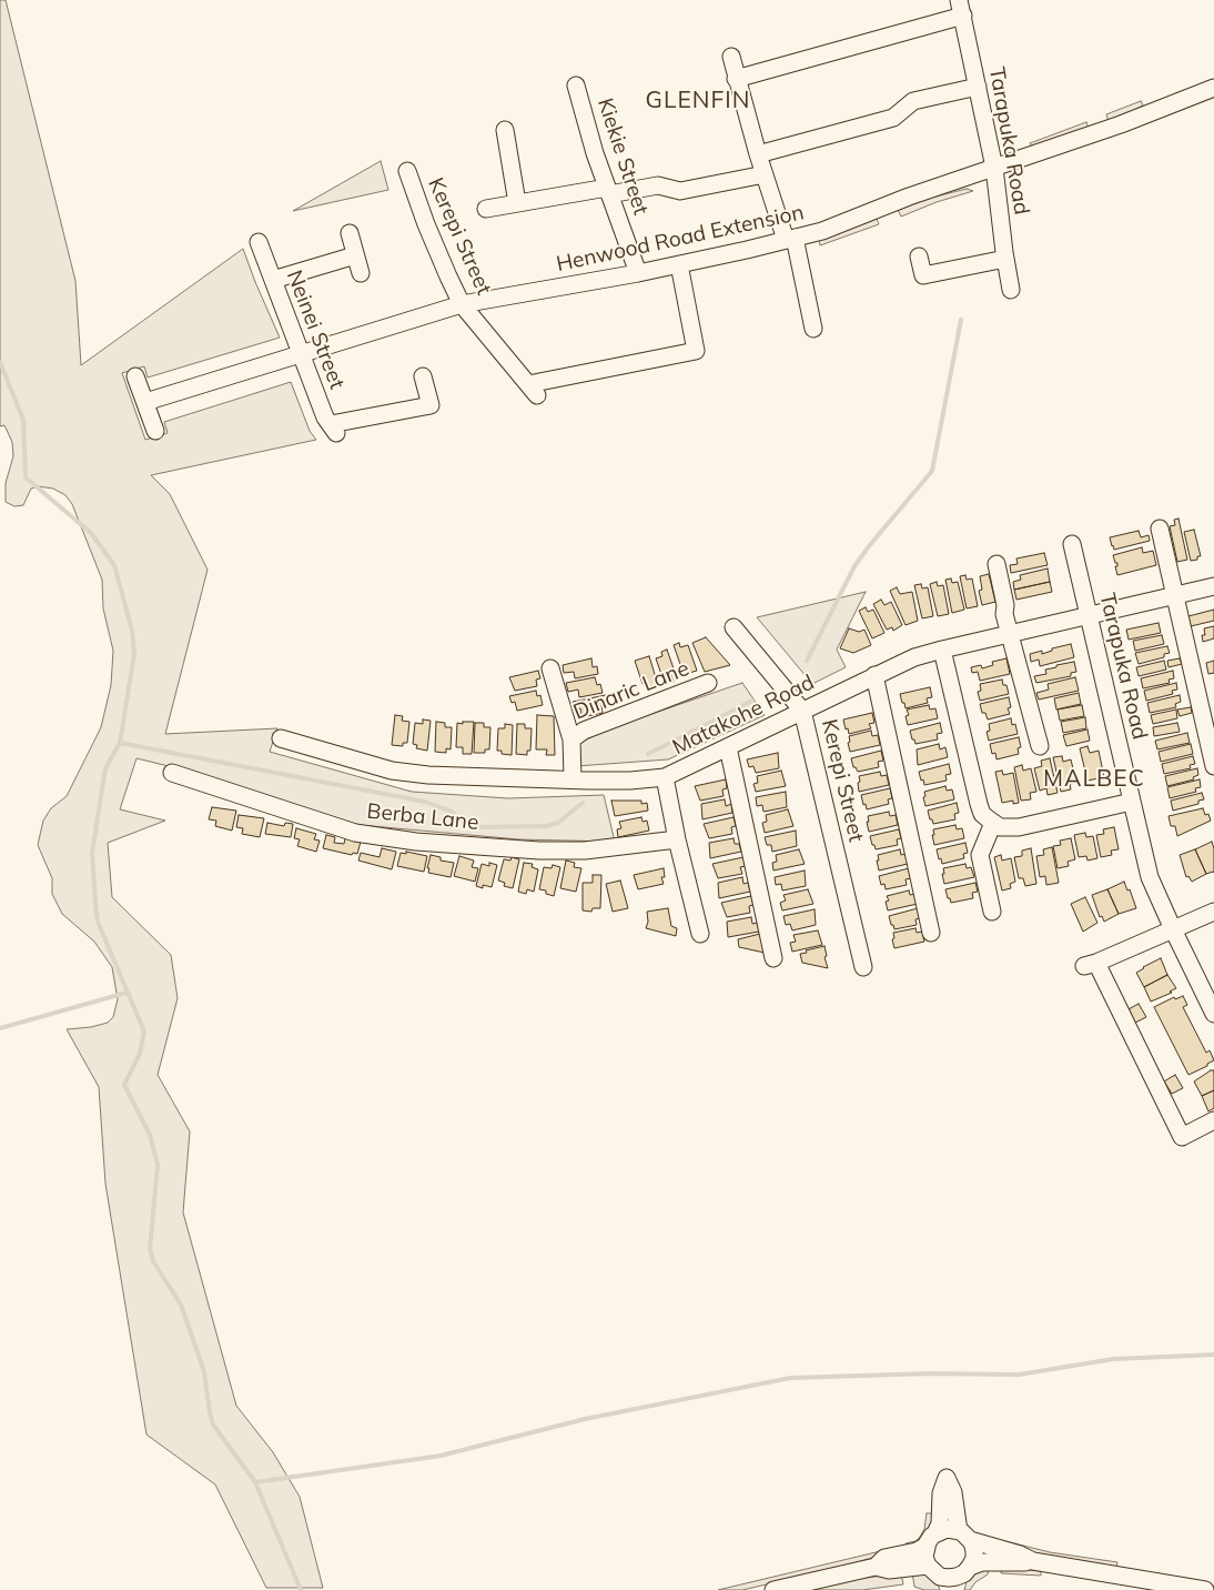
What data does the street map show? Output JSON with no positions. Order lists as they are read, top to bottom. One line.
{"streets":{"street":["Tarapuka Road","Kiekie Street","Kerepi Street","Henwood Road Extension","Neinei Street","Dinaric Lane","Matakohe Road","Berba Lane"]},"crossings":[["Tarapuka Road","Henwood Road Extension"],["Tarapuka Road","Matakohe Road"],["Kiekie Street","Henwood Road Extension"],["Kerepi Street","Henwood Road Extension"],["Kerepi Street","Matakohe Road"],["Henwood Road Extension","Neinei Street"],["Dinaric Lane","Matakohe Road"]],"districts":["GLENFIN","MALBEC"]}
